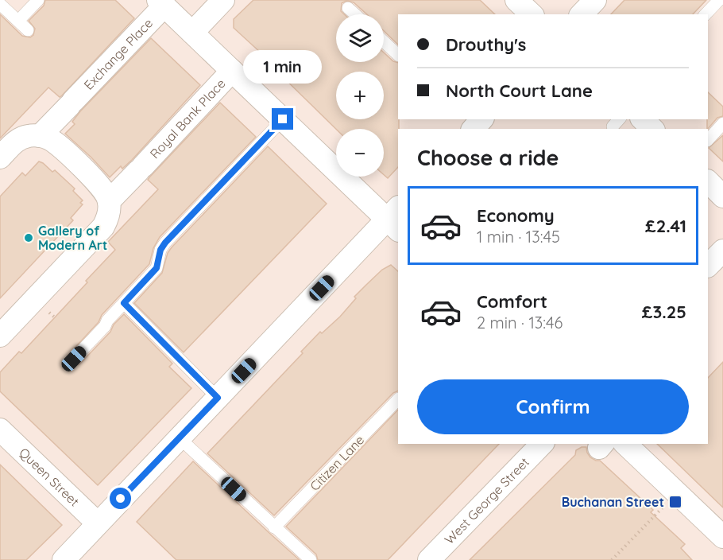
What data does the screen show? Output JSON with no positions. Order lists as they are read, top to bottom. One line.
{"streets":{"street":["Exchange Place","Royal Bank Place","Queen Street","West George Street"],"lane":["Citizen Lane"]},"places":{"other":["Gallery of Modern Art"],"transit":["Buchanan Street"]},"page":{"map_buttons":["+","−"],"banner":["Drouthy's","North Court Lane"],"bubble":"1 min","heading":"Choose a ride","list":[{"name":"Economy","note":"1 min · 13:45","value":"£2.41"},{"name":"Comfort","note":"2 min · 13:46","value":"£3.25"}],"buttons":"Confirm"}}
